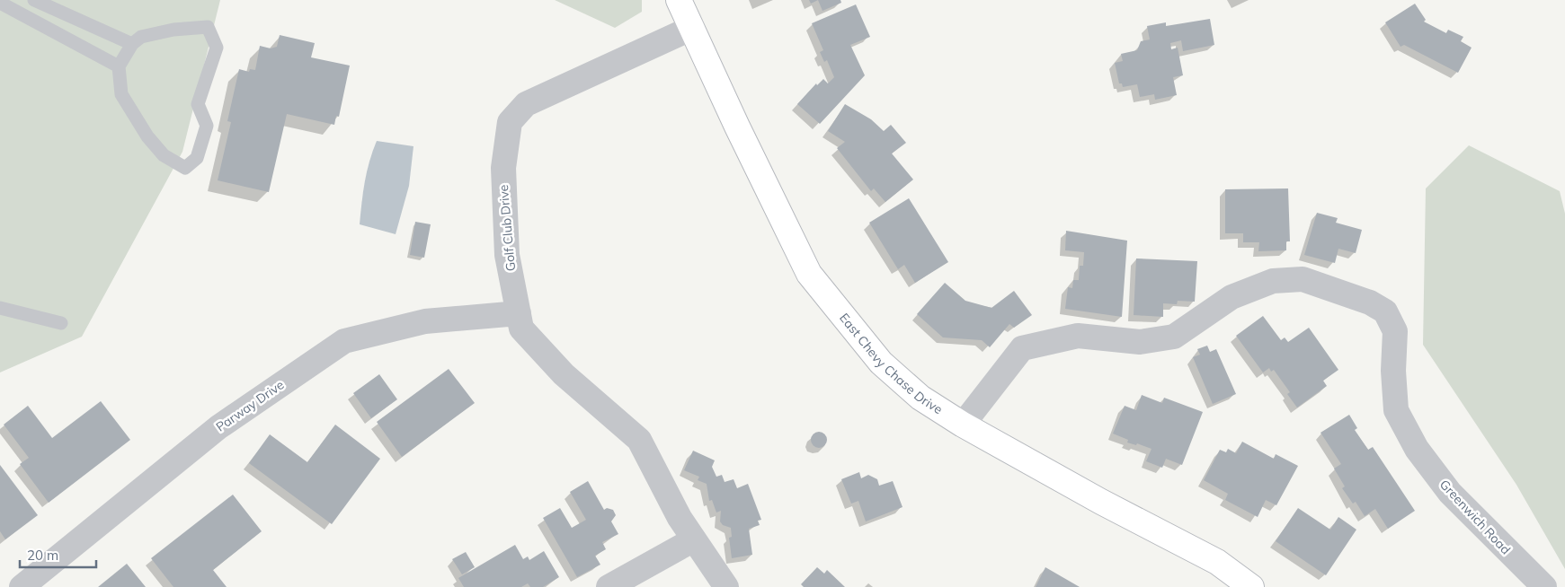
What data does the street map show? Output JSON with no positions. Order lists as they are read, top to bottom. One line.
{"streets":{"main road":["East Chevy Chase Drive"],"street":["Golf Club Drive","Parway Drive","Greenwich Road"]},"crossings":[["Golf Club Drive","East Chevy Chase Drive"],["Golf Club Drive","Parway Drive"],["East Chevy Chase Drive","Greenwich Road"]],"scale_bar":"20 m"}
